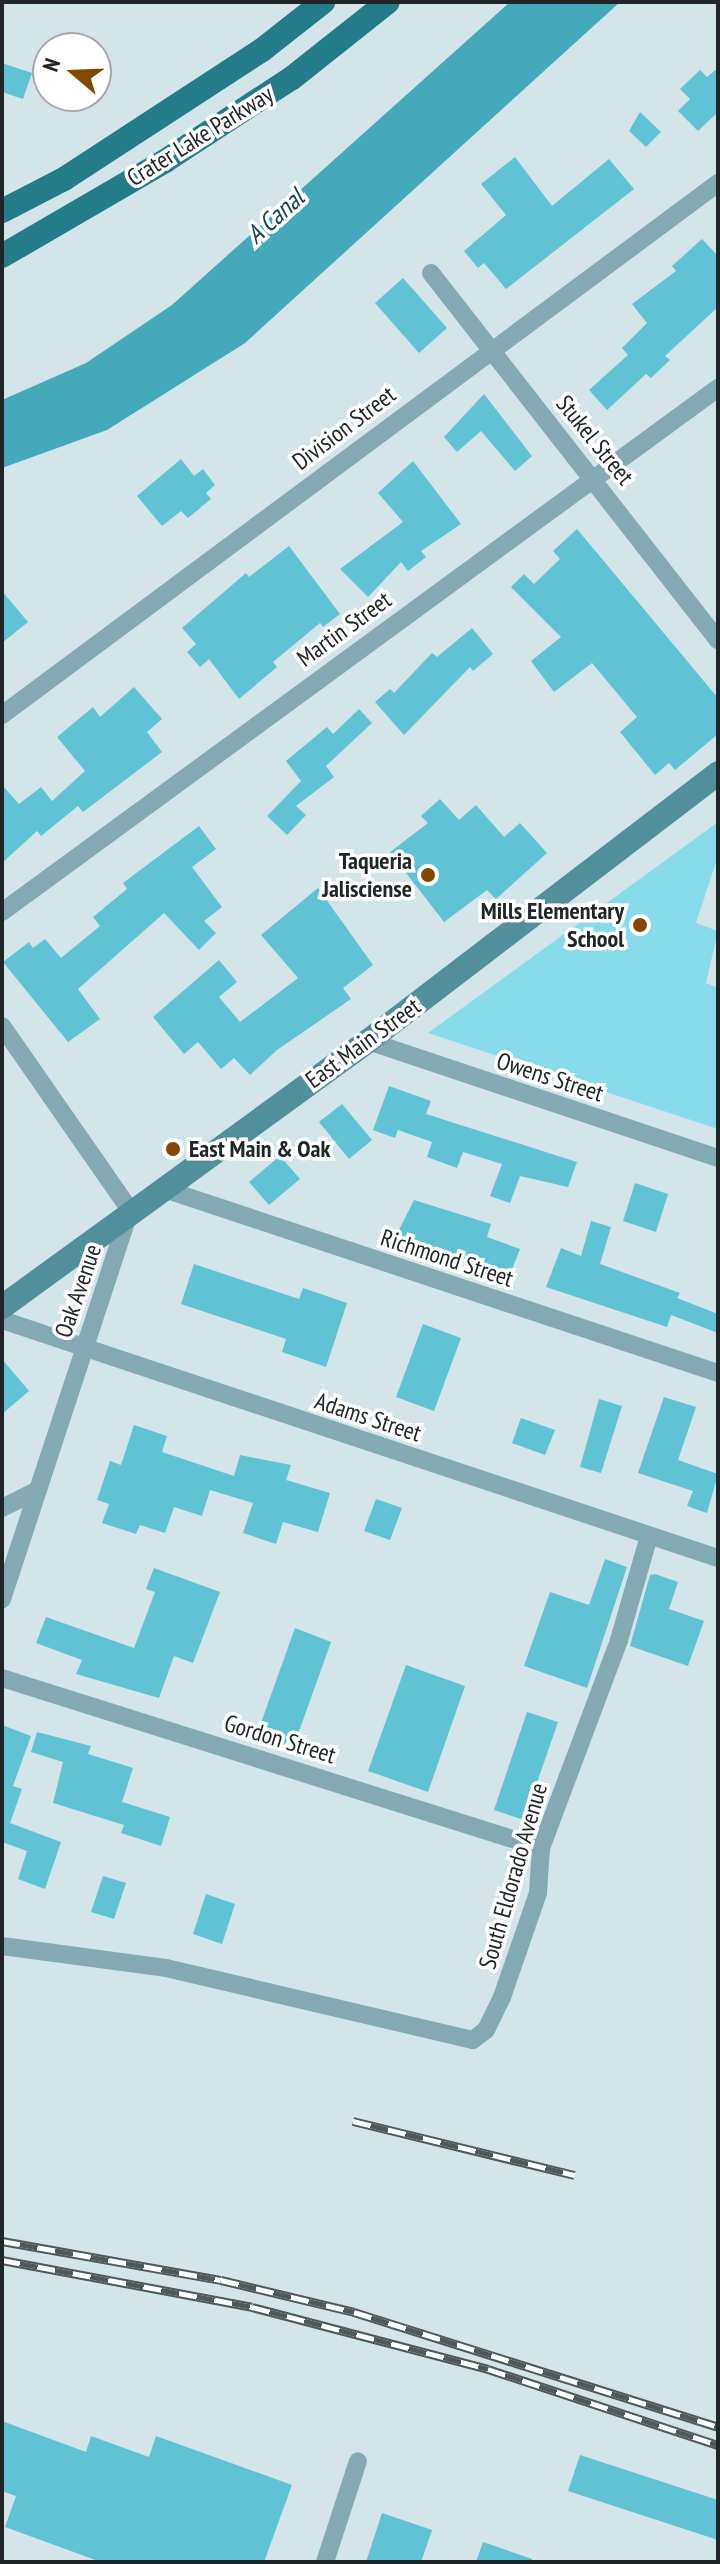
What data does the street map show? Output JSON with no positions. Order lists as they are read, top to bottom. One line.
{"streets":{"main road":["Crater Lake Parkway"],"street":["Division Street","Stukel Street","Martin Street","East Main Street","Owens Street","Richmond Street","Oak Avenue","Adams Street","Gordon Street","South Eldorado Avenue"]},"crossings":[["Division Street","Stukel Street"],["Stukel Street","Martin Street"],["East Main Street","Owens Street"],["East Main Street","Richmond Street"],["East Main Street","Oak Avenue"],["Oak Avenue","Adams Street"],["Adams Street","South Eldorado Avenue"],["Gordon Street","South Eldorado Avenue"]],"water":["A Canal"],"places":["Taqueria Jalisciense","Mills Elementary School","East Main & Oak"],"north":"left"}
